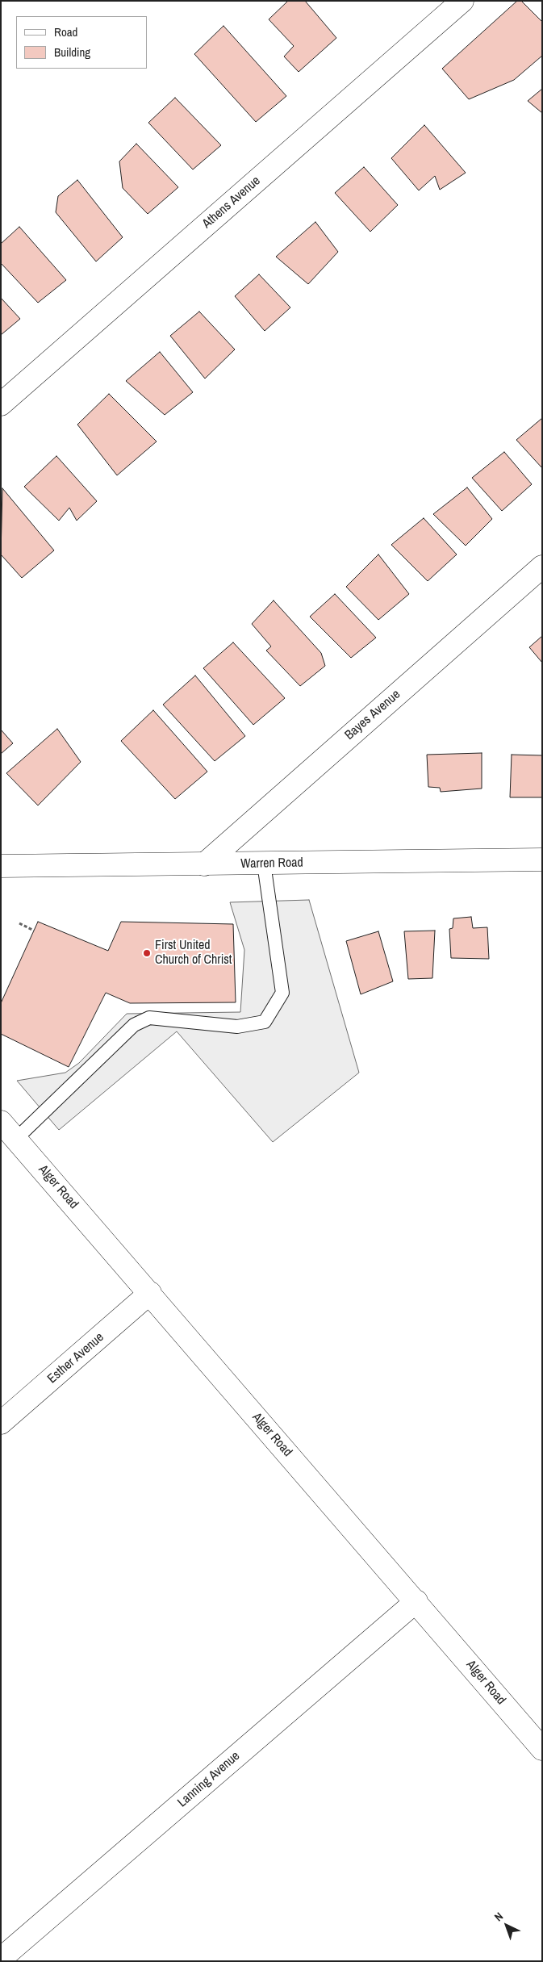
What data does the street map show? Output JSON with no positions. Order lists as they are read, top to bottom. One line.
{"streets":{"street":["Athens Avenue","Bayes Avenue","Warren Road","Alger Road","Esther Avenue","Lanning Avenue"]},"crossings":[["Bayes Avenue","Warren Road"],["Alger Road","Esther Avenue"],["Alger Road","Lanning Avenue"]],"places":["First United Church of Christ"],"legend":["Road","Building"],"north":"top left"}
